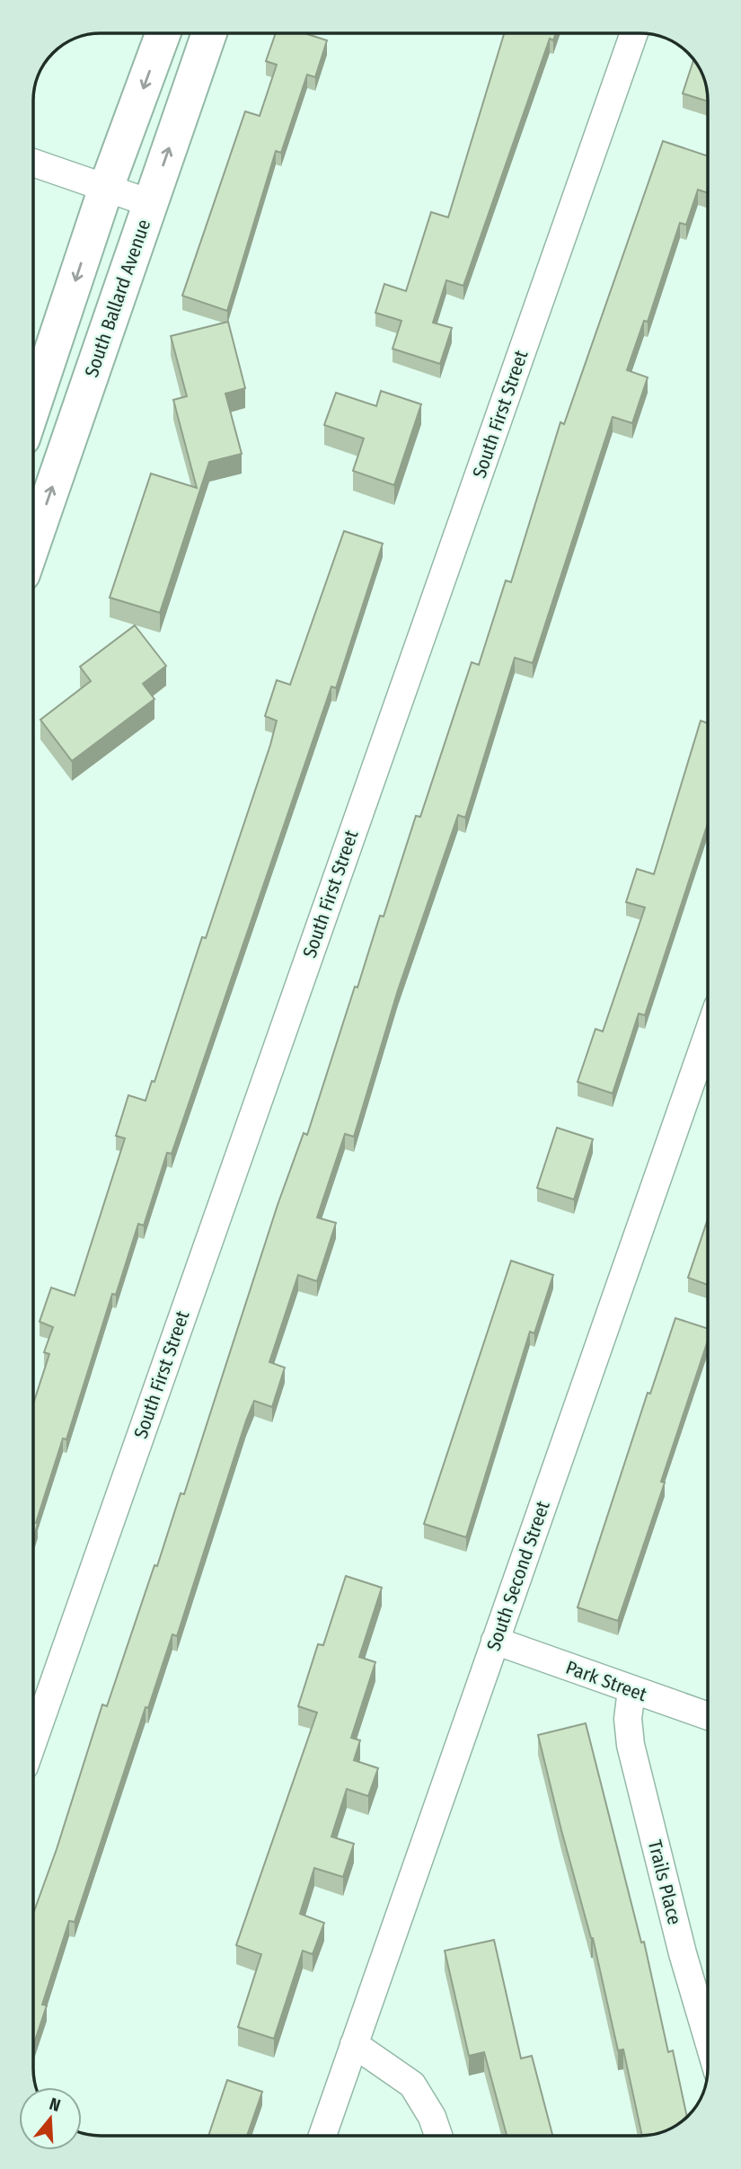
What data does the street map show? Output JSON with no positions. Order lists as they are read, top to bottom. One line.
{"streets":{"main road":["South Ballard Avenue"],"street":["South First Street","South Second Street","Park Street","Trails Place"]},"crossings":[["South Second Street","Park Street"],["Park Street","Trails Place"]],"north":"top"}
